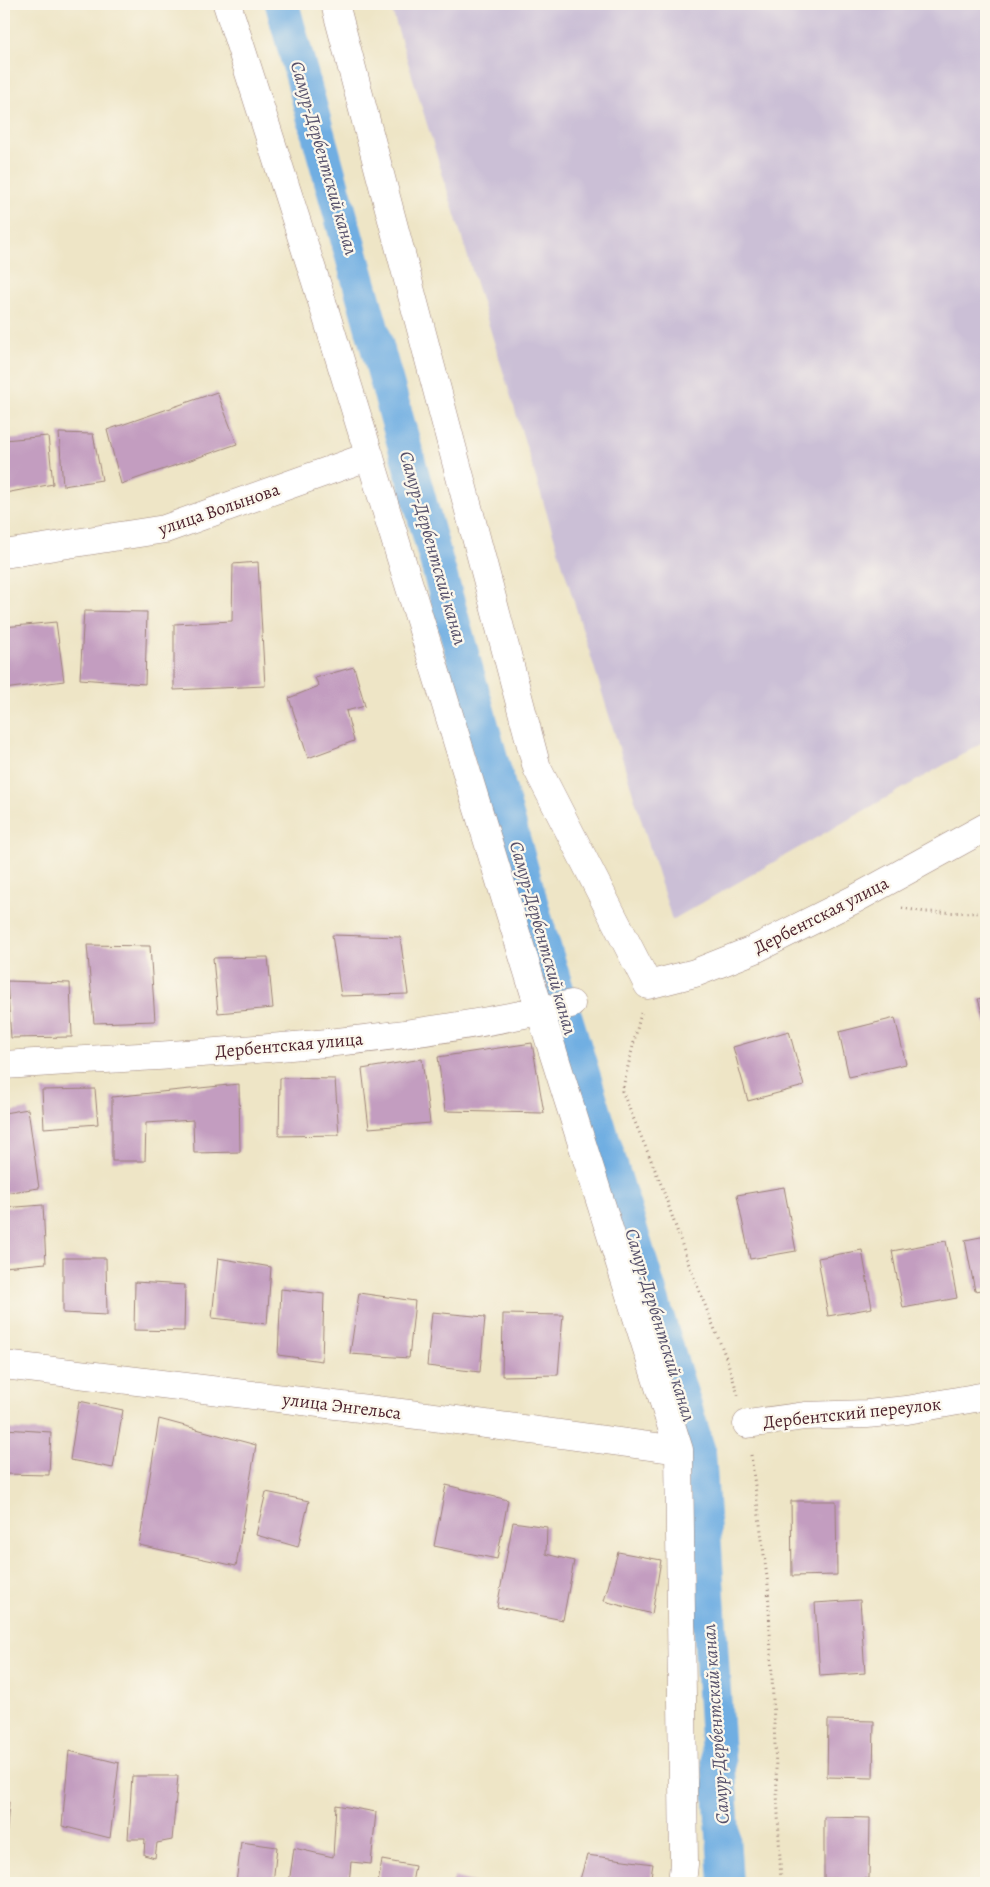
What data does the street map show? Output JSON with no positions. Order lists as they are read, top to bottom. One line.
{"streets":{"street":["улица Волынова","Дербентская улица","улица Энгельса","Дербентский переулок"]},"water":["Самур-Дербентский канал"]}
